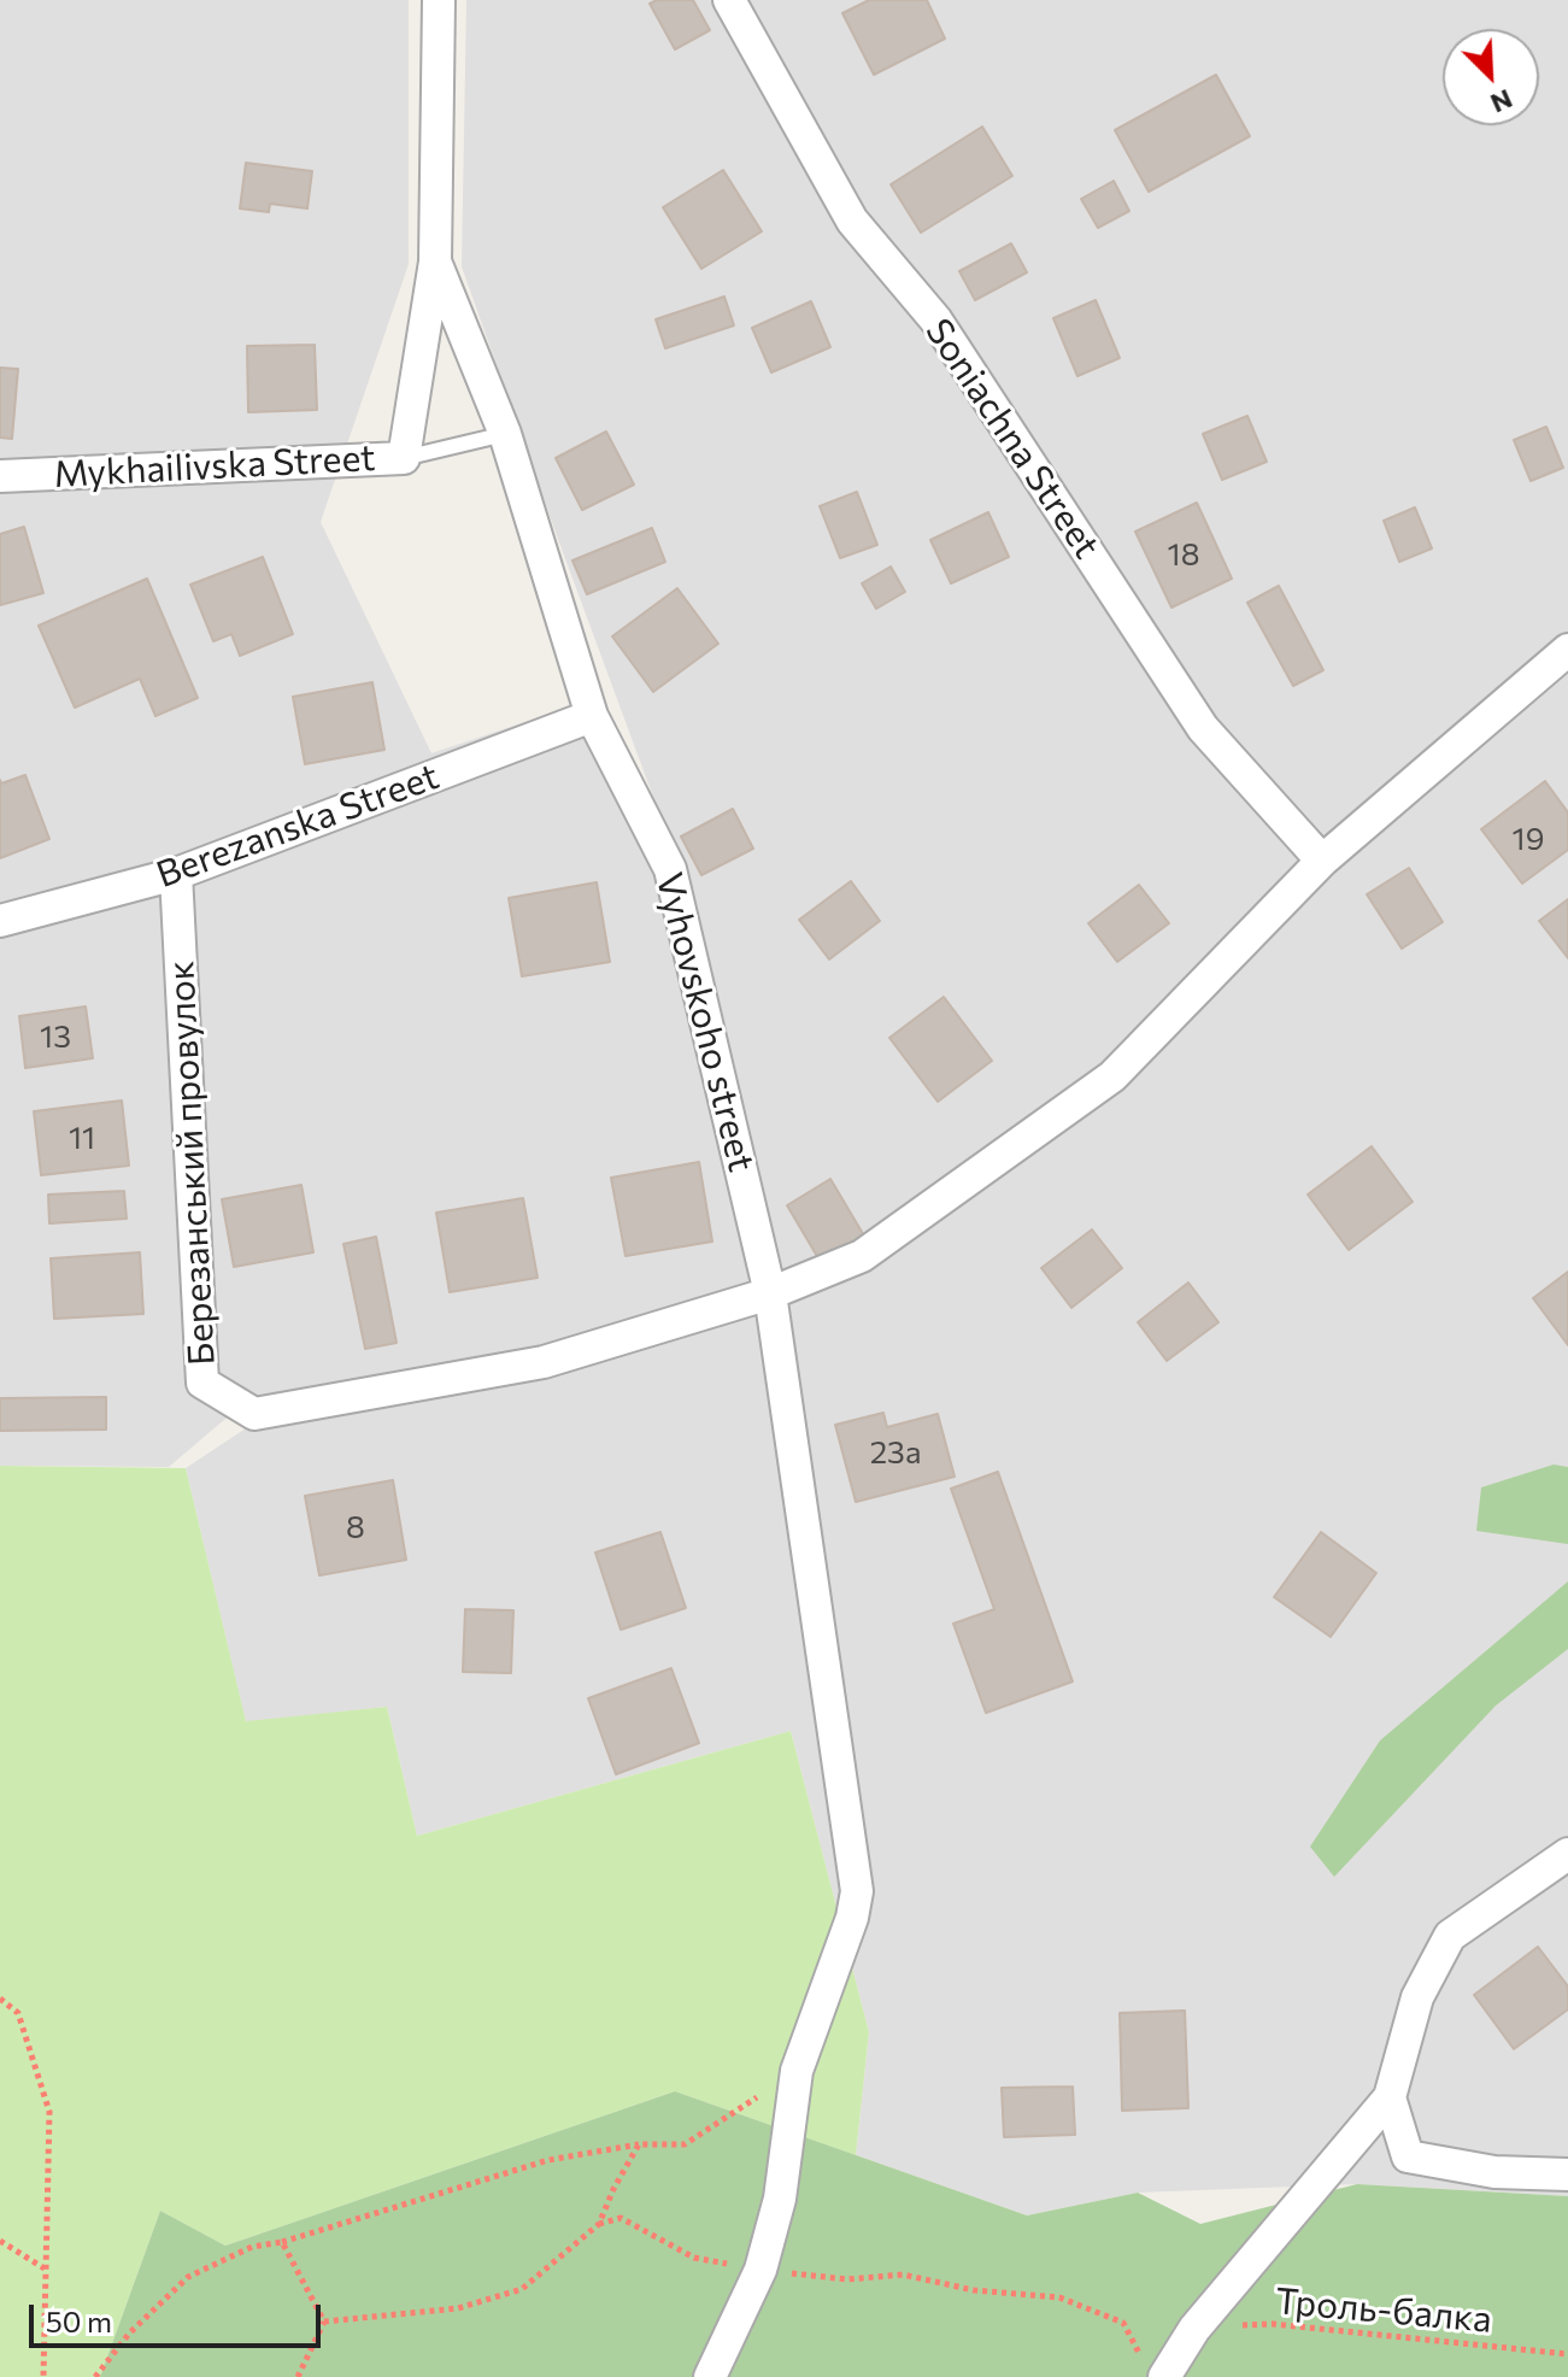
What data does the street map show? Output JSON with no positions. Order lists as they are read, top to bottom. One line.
{"streets":{"street":["Soniachna Street","Mykhailivska Street","Berezanska Street","Vyhovskoho street","Березанський провулок"],"path":["Троль-балка"]},"crossings":[["Mykhailivska Street","Vyhovskoho street"],["Berezanska Street","Vyhovskoho street"],["Berezanska Street","Березанський провулок"],["Vyhovskoho street","Березанський провулок"]],"house_numbers":["18","19","13","11","23а","8"],"scale_bar":"50 m","north":"bottom right"}
